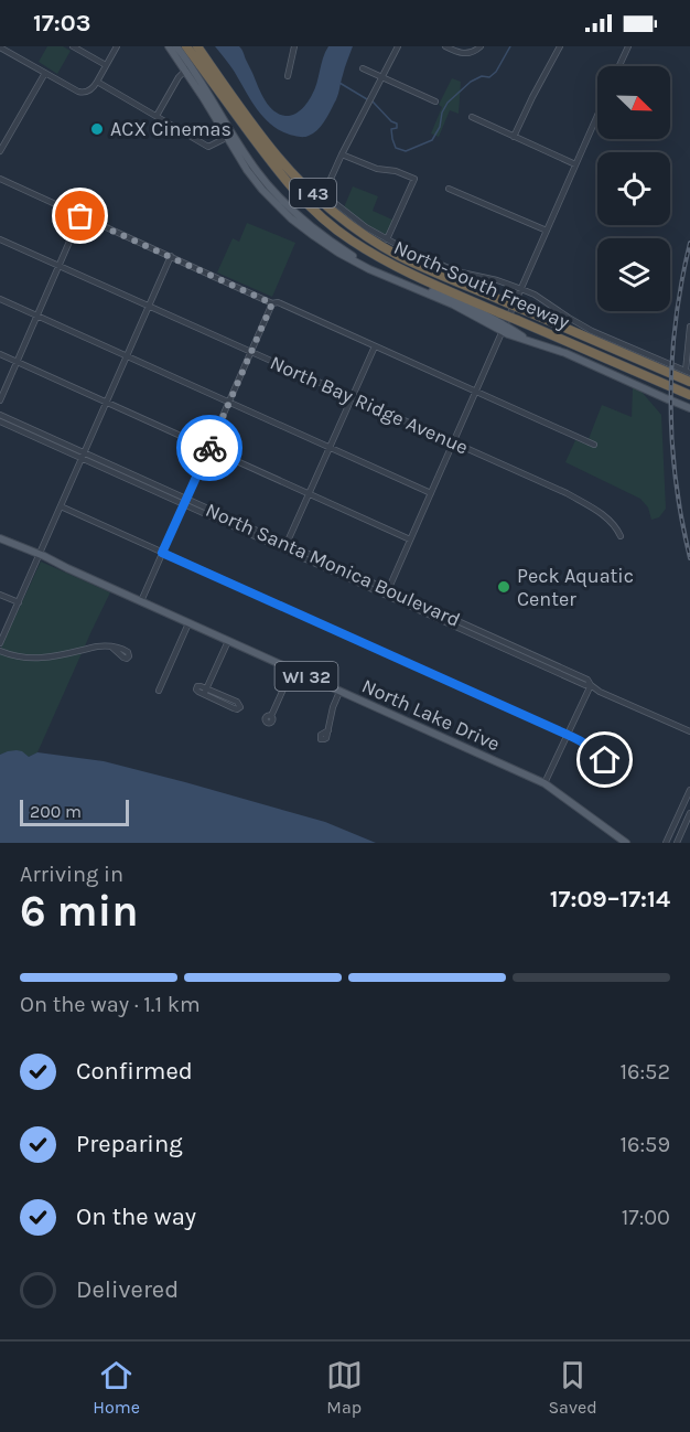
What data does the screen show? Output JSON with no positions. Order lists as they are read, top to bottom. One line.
{"streets":{"highway":["I 43","North-South Freeway"],"main road":["WI 32","North Lake Drive"],"street":["North Bay Ridge Avenue","North Santa Monica Boulevard"]},"places":["ACX Cinemas","Peck Aquatic Center"],"scale_bar":"200 m","north":"bottom right","page":{"status":"17:03","scale":"200 m","heading":["6 min","Arriving in","17:09–17:14"],"bar":"On the way · 1.1 km","list":[["Confirmed","16:52"],["Preparing","16:59"],["On the way","17:00"],"Delivered"],"tabs":["Home","Map","Saved"]}}
